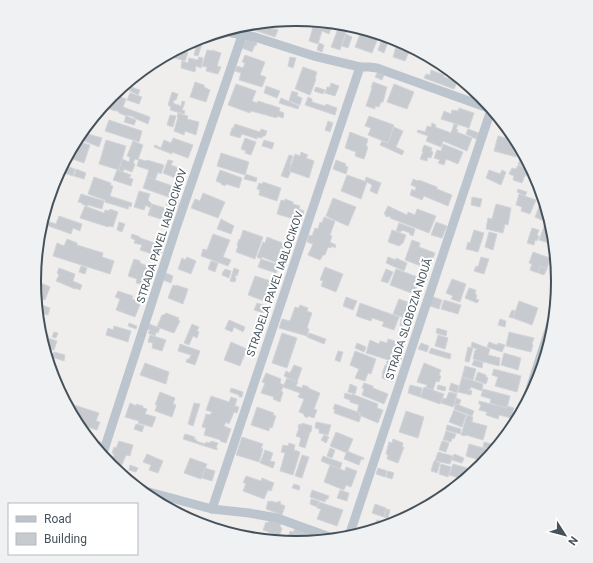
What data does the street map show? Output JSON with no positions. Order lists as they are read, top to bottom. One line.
{"streets":{"street":["STRADA PAVEL IABLOCIKOV","STRADELA PAVEL IABLOCIKOV","STRADA SLOBOZIA NOUĂ"]},"legend":["Road","Building"],"north":"bottom right"}
